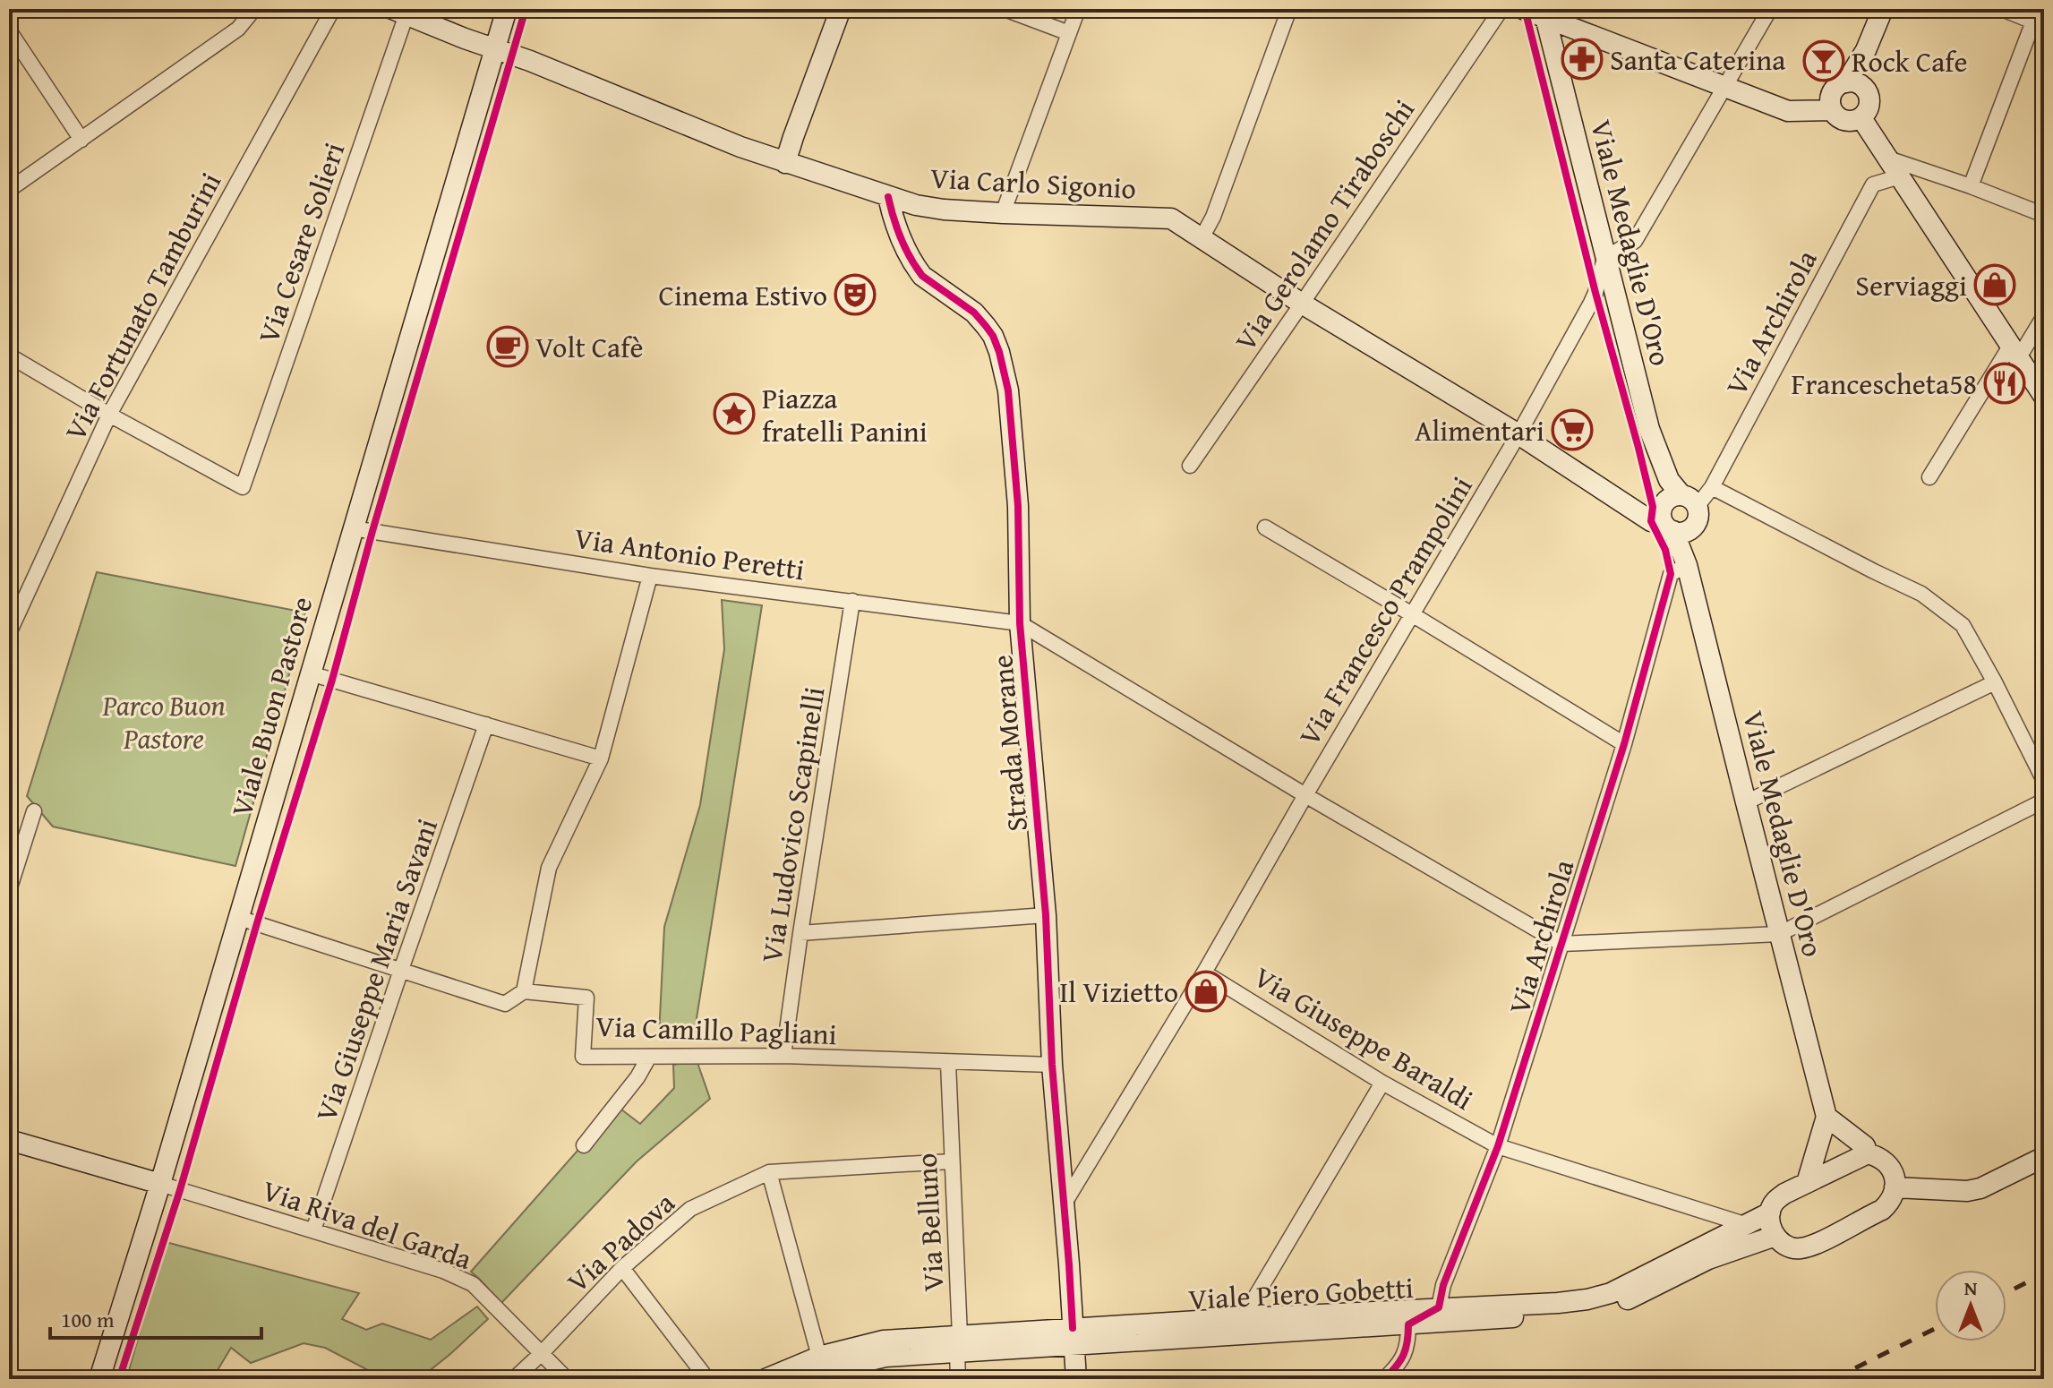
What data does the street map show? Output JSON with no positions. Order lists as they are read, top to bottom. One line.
{"streets":{"street":["Via Carlo Sigonio","Via Gerolamo Tiraboschi","Via Cesare Solieri","Viale Medaglie D'Oro","Via Fortunato Tamburini","Via Archirola","Via Antonio Peretti","Via Francesco Prampolini","Viale Buon Pastore","Strada Morane","Via Ludovico Scapinelli","Via Giuseppe Maria Savani","Via Camillo Pagliani","Via Giuseppe Baraldi","Via Belluno","Via Riva del Garda","Via Padova","Viale Piero Gobetti"]},"crossings":[["Via Carlo Sigonio","Via Gerolamo Tiraboschi"],["Via Carlo Sigonio","Via Cesare Solieri"],["Via Carlo Sigonio","Viale Medaglie D'Oro"],["Via Carlo Sigonio","Via Archirola"],["Via Carlo Sigonio","Via Francesco Prampolini"],["Via Carlo Sigonio","Viale Buon Pastore"],["Via Carlo Sigonio","Strada Morane"],["Via Cesare Solieri","Via Fortunato Tamburini"],["Viale Medaglie D'Oro","Via Archirola"],["Viale Medaglie D'Oro","Via Francesco Prampolini"],["Via Archirola","Via Giuseppe Baraldi"],["Via Archirola","Viale Piero Gobetti"],["Via Antonio Peretti","Viale Buon Pastore"],["Via Antonio Peretti","Strada Morane"],["Via Antonio Peretti","Via Ludovico Scapinelli"],["Via Francesco Prampolini","Strada Morane"],["Via Francesco Prampolini","Via Giuseppe Baraldi"],["Viale Buon Pastore","Via Camillo Pagliani"],["Viale Buon Pastore","Via Riva del Garda"],["Strada Morane","Via Camillo Pagliani"],["Strada Morane","Viale Piero Gobetti"],["Via Ludovico Scapinelli","Via Camillo Pagliani"],["Via Giuseppe Maria Savani","Via Camillo Pagliani"],["Via Giuseppe Maria Savani","Via Riva del Garda"],["Via Camillo Pagliani","Via Belluno"],["Via Giuseppe Baraldi","Viale Piero Gobetti"],["Via Belluno","Via Padova"],["Via Belluno","Viale Piero Gobetti"],["Via Riva del Garda","Via Padova"]],"parks":["Parco Buon Pastore"],"places":{"pharmacy":["Santa Caterina"],"bar":["Rock Cafe"],"shop":["Serviaggi","Il Vizietto"],"theatre":["Cinema Estivo"],"cafe":["Volt Cafè"],"restaurant":["Francescheta58"],"place":["Piazza fratelli Panini"],"supermarket":["Alimentari"]},"scale_bar":"100 m","north":"top"}
